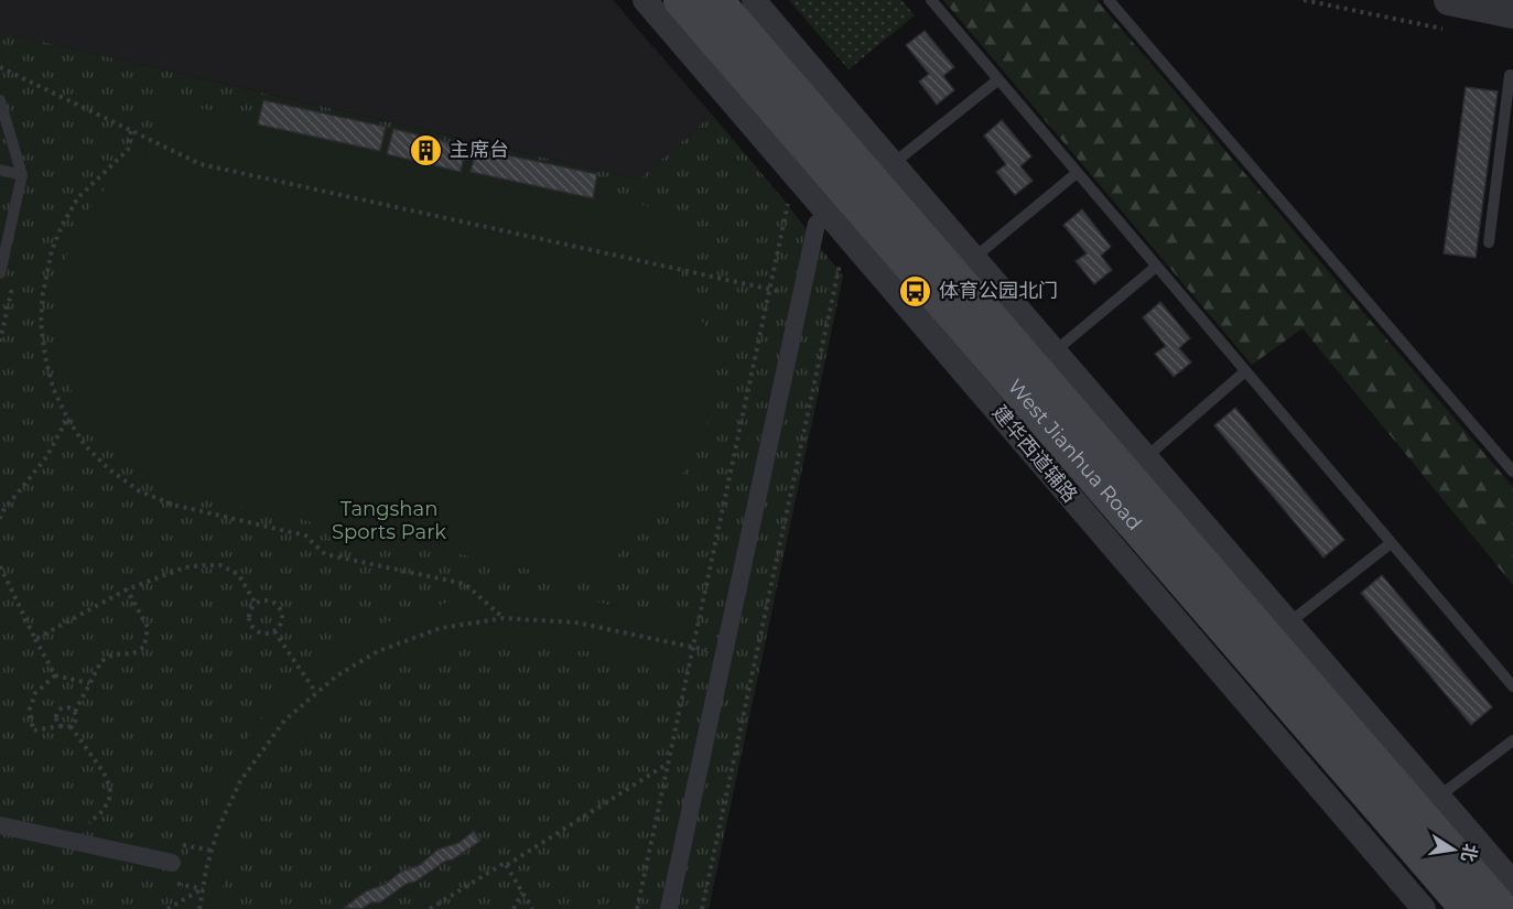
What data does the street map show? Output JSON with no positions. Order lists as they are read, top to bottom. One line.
{"streets":{"main road":["West Jianhua Road"],"street":["建华西道辅路"]},"parks":["Tangshan Sports Park"],"places":{"building":["主席台"],"bus stop":["体育公园北门"]},"north":"right"}
